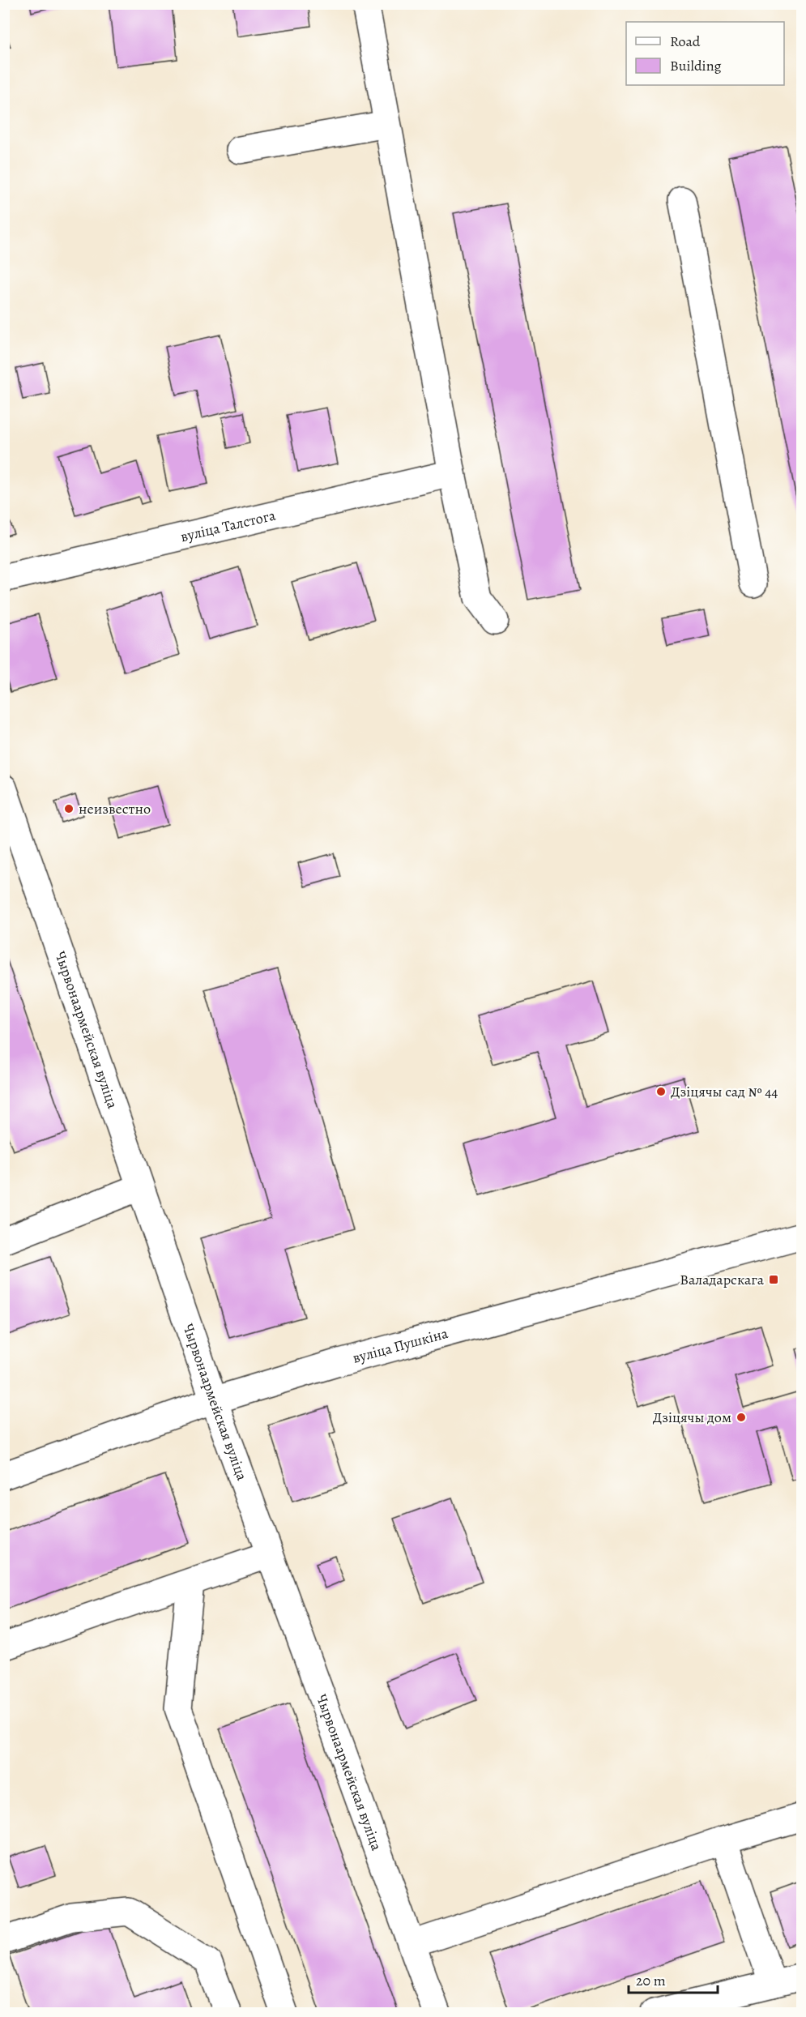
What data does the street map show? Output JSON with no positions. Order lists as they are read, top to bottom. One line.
{"streets":{"street":["вуліца Талстога","Чырвонаармейская вуліца","вуліца Пушкіна"]},"crossings":[["Чырвонаармейская вуліца","вуліца Пушкіна"]],"places":{"other":["неизвестно","Дзіцячы сад № 44","Дзіцячы дом"],"transit":["Валадарскага"]},"legend":["Road","Building"],"scale_bar":"20 m"}
